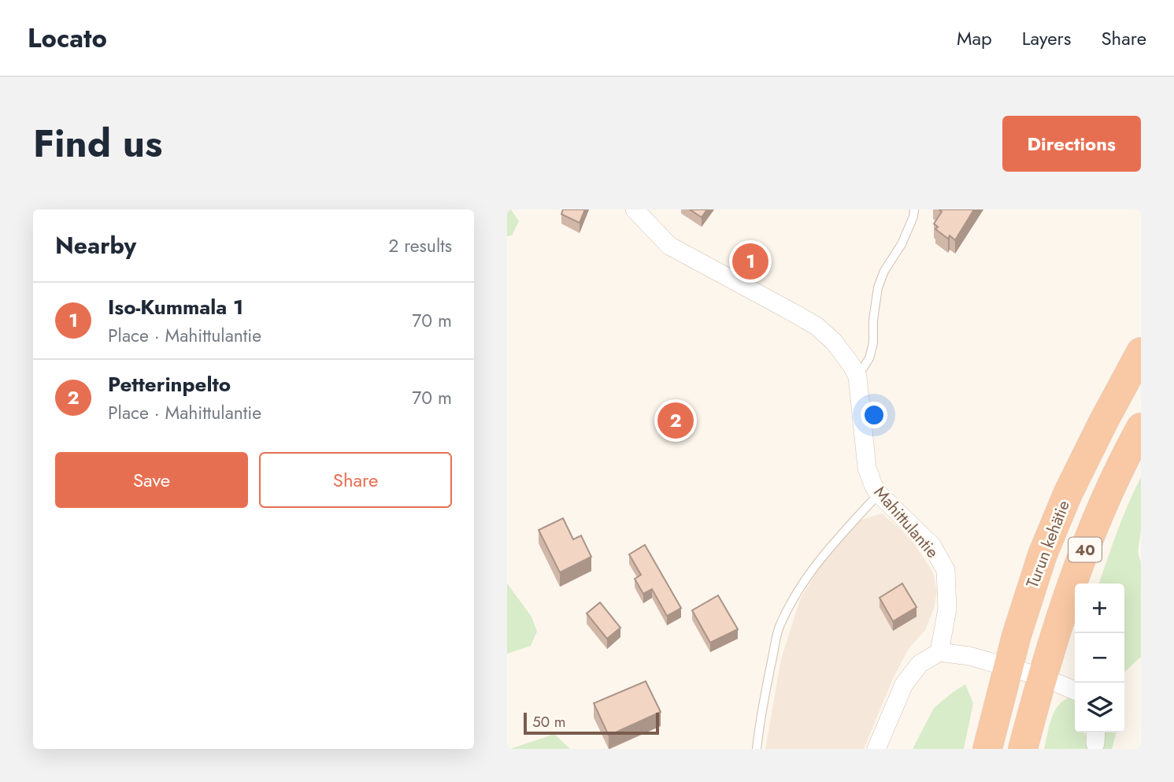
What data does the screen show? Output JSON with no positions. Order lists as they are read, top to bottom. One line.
{"streets":{"highway":["Turun kehätie","40"],"street":["Mahittulantie"]},"scale_bar":"50 m","page":{"header":"Locato","nav":["Map","Layers","Share"],"title":"Find us","buttons":["Directions",["Save","Share"]],"heading":["Nearby","2 results"],"pins":["1","2"],"list":[{"mark":"1","name":"Iso-Kummala 1","note":"Place · Mahittulantie","value":"70 m"},{"mark":"2","name":"Petterinpelto","note":"Place · Mahittulantie","value":"70 m"}],"map_buttons":["+","−"],"scale":"50 m"}}
